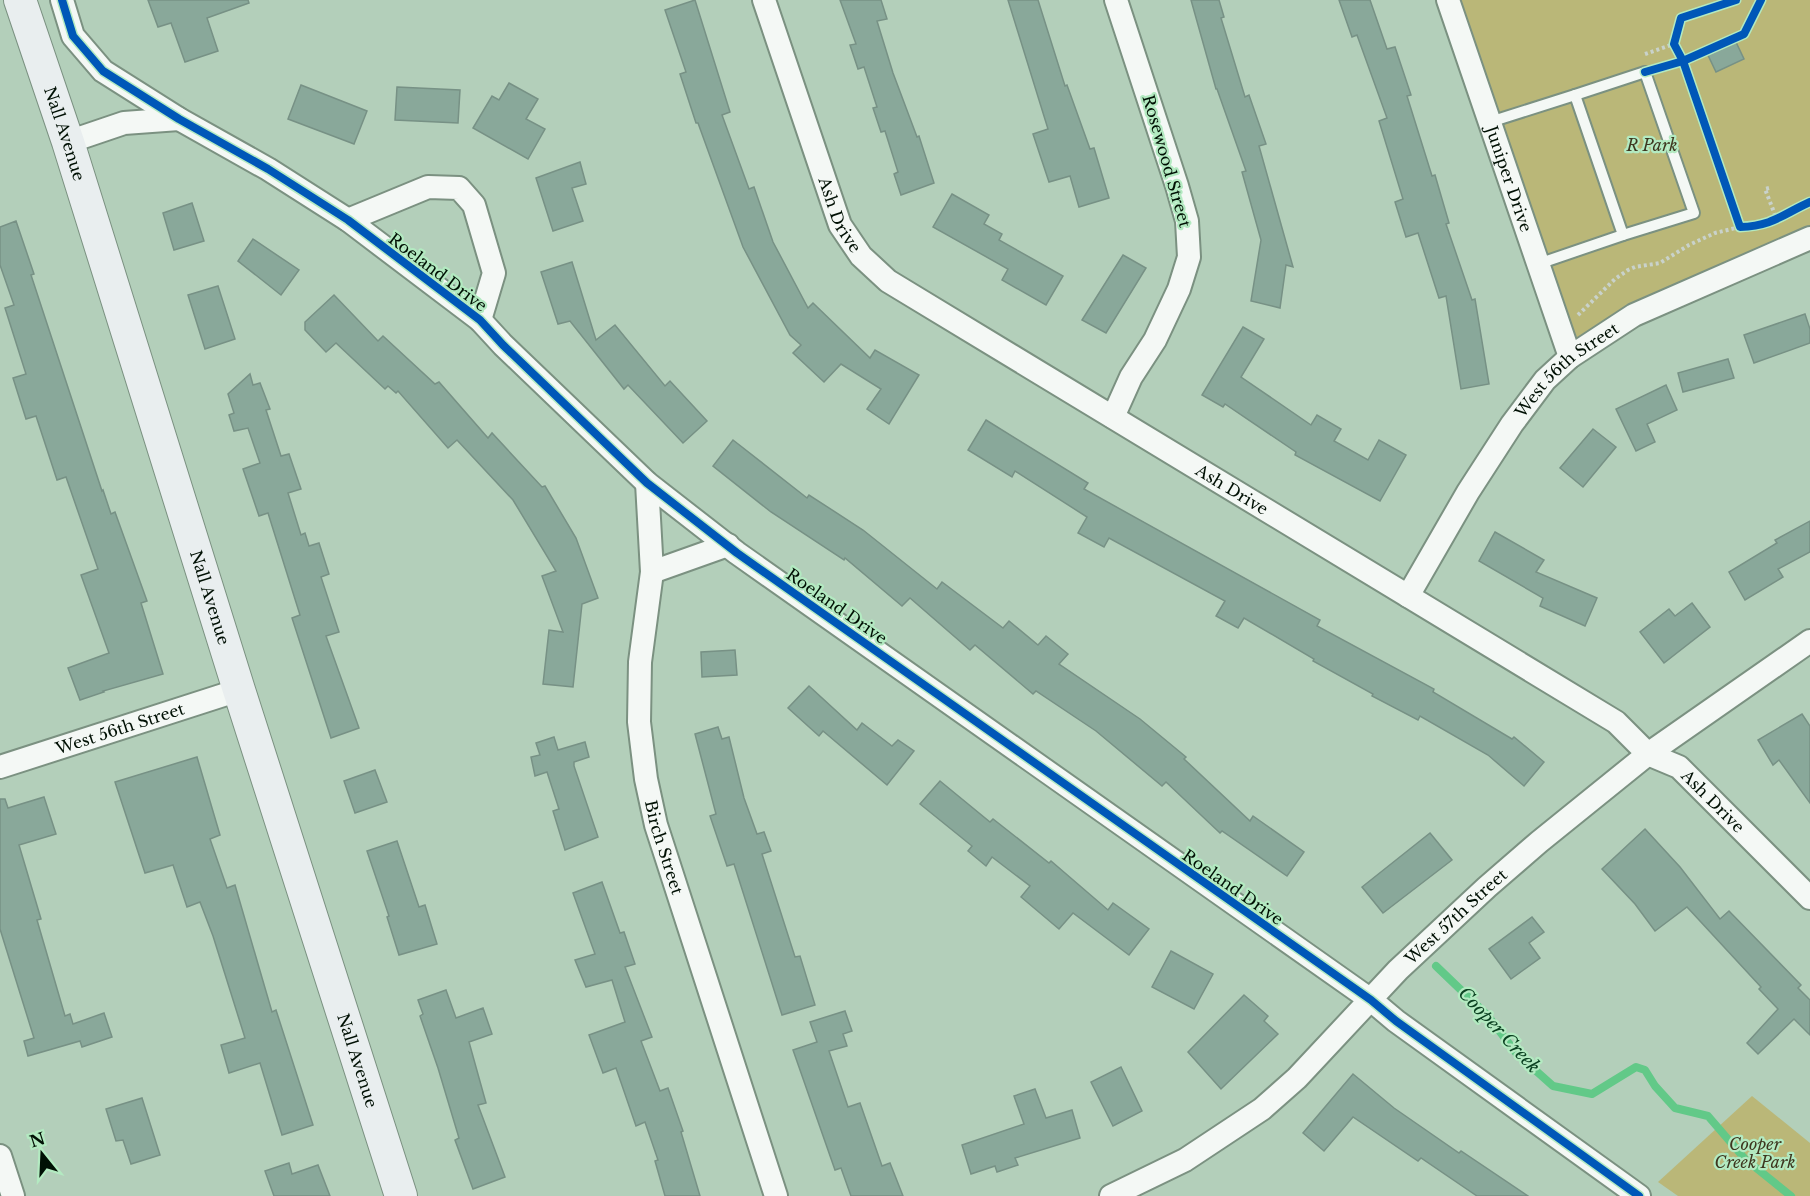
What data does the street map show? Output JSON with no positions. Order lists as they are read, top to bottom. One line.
{"streets":{"street":["Nall Avenue","Rosewood Street","Juniper Drive","Ash Drive","Roeland Drive","West 56th Street","Birch Street","West 57th Street"]},"crossings":[["Nall Avenue","West 56th Street"],["Rosewood Street","Ash Drive"],["Juniper Drive","West 56th Street"],["Ash Drive","West 56th Street"],["Ash Drive","West 57th Street"],["Roeland Drive","Birch Street"],["Roeland Drive","West 57th Street"]],"water":["Cooper Creek"],"parks":["R Park","Cooper Creek Park"],"north":"top"}
